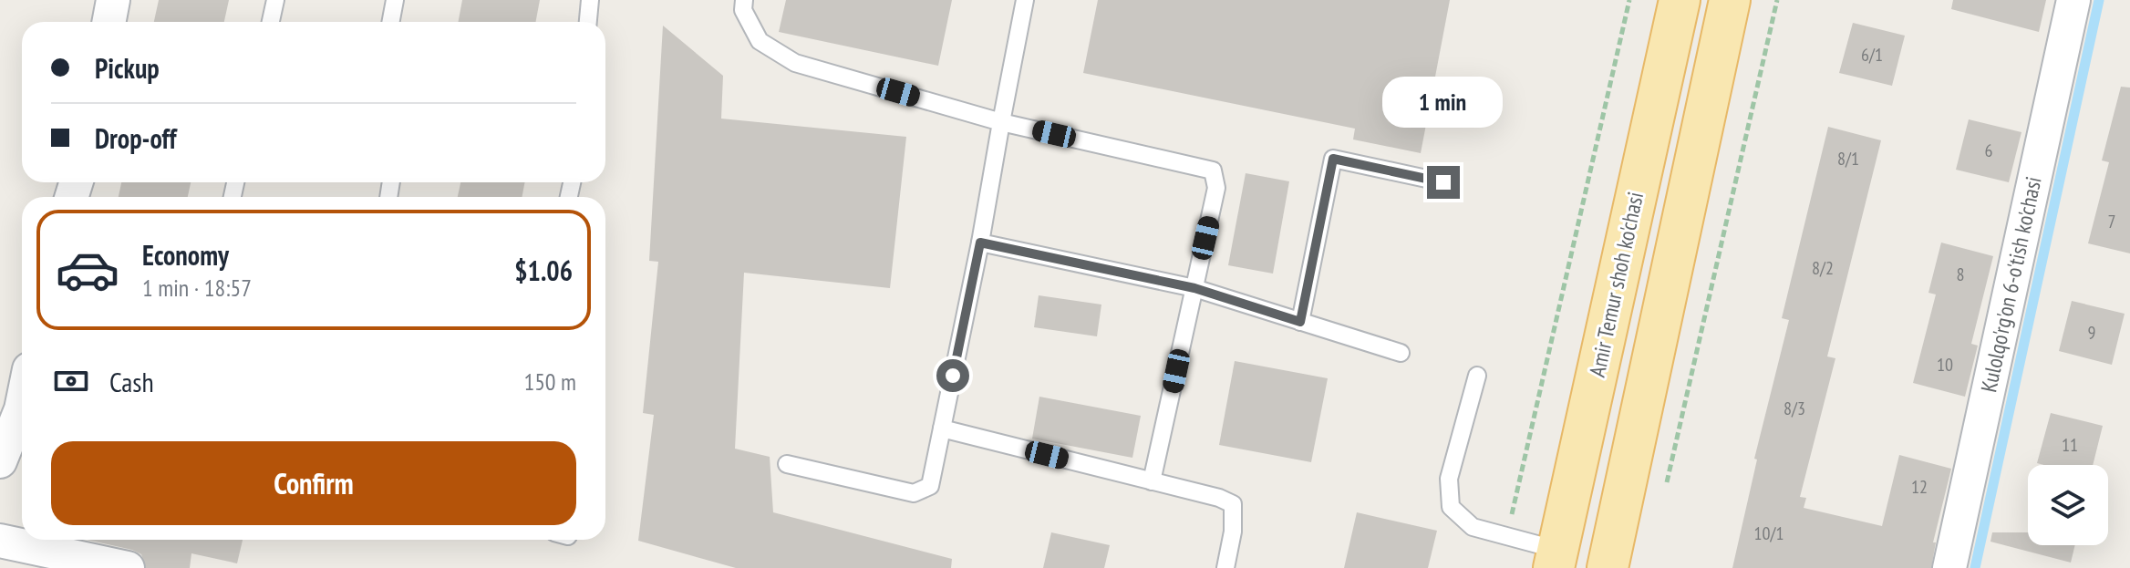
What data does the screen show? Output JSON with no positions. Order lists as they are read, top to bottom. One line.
{"streets":{"main road":["Amir Temur shoh ko'chasi"],"street":["Kulolqo'rg'on 6-o'tish ko'chasi"]},"house_numbers":["6/1","6","8/1","7","8/2","8","9","10","8/3","11","12","10/1"],"page":{"banner":["Pickup","Drop-off"],"bubble":"1 min","list":[{"name":"Economy","note":"1 min · 18:57","value":"$1.06"}],"pay":["Cash","150 m"],"buttons":"Confirm"}}
